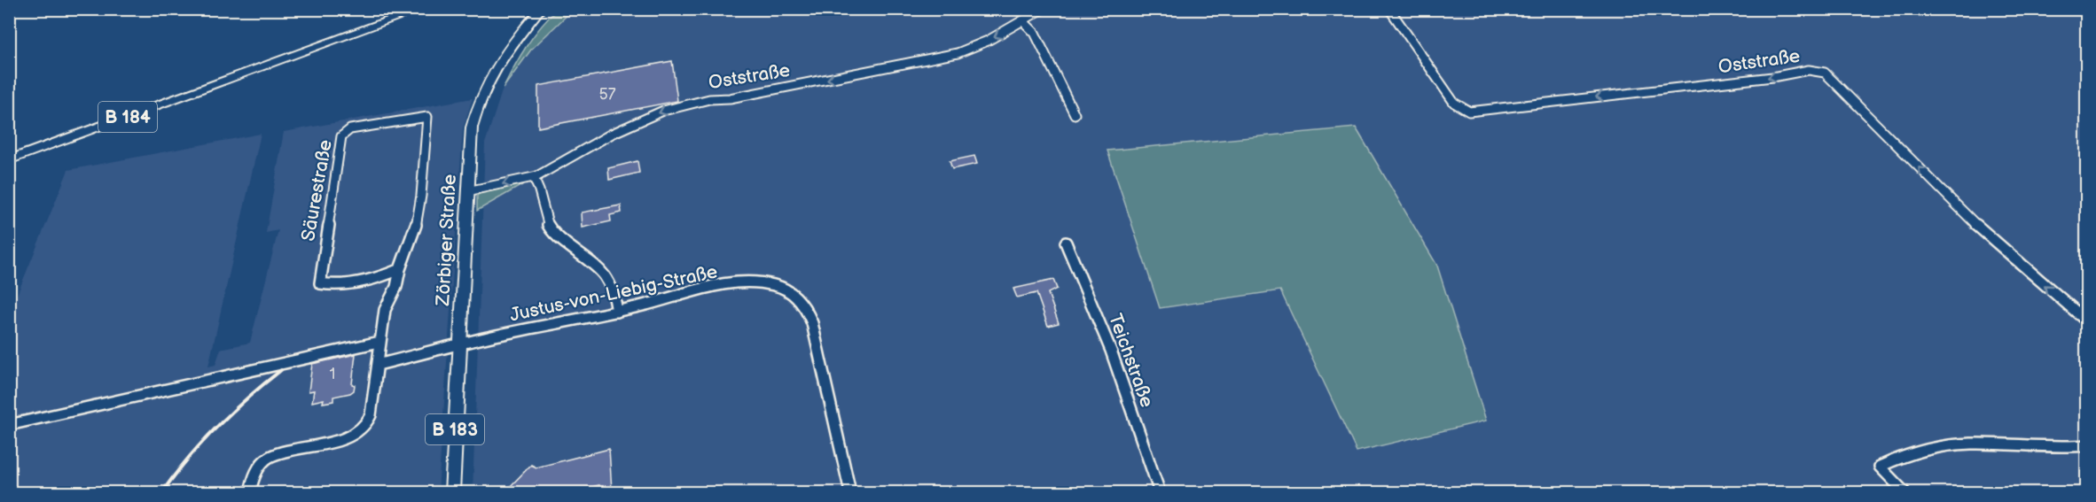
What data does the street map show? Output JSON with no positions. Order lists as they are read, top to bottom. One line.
{"streets":{"main road":["B 184","Zörbiger Straße","B 183"],"street":["Oststraße","Säurestraße","Justus-von-Liebig-Straße","Teichstraße"]},"crossings":[["Oststraße","Zörbiger Straße"],["Zörbiger Straße","Justus-von-Liebig-Straße"]],"one_way":["Oststraße"],"house_numbers":["57","1"]}
